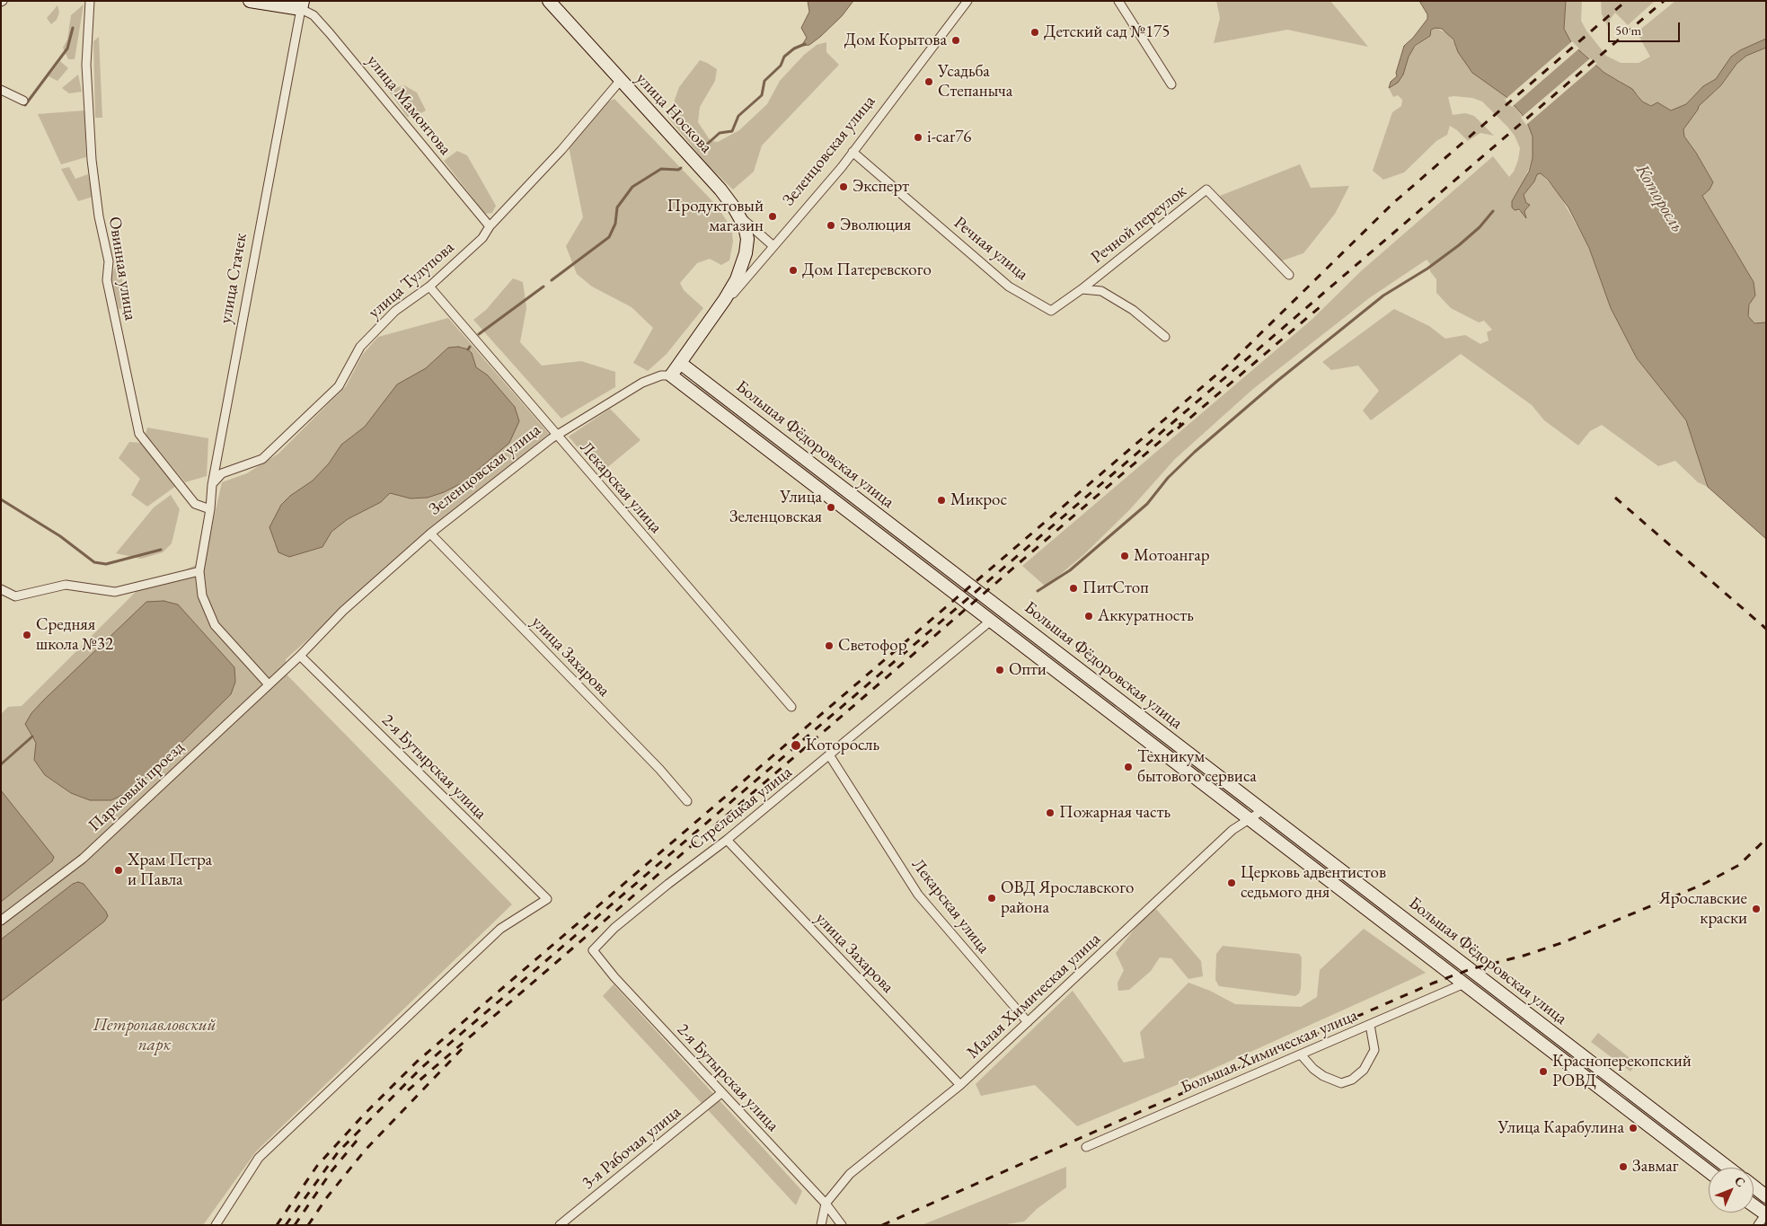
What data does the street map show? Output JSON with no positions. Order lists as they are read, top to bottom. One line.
{"streets":{"main road":["улица Носкова","Зеленцовская улица","Большая Фёдоровская улица"],"street":["улица Мамонтова","Речной переулок","Речная улица","Овинная улица","улица Стачек","улица Тулупова","Лекарская улица","улица Захарова","2-я Бутырская улица","Парковый проезд","Стрелецкая улица","Малая Химическая улица","Большая Химическая улица","3-я Рабочая улица"]},"crossings":[["улица Мамонтова","улица Стачек"],["улица Мамонтова","улица Тулупова"],["улица Носкова","Зеленцовская улица"],["улица Носкова","улица Тулупова"],["Зеленцовская улица","Речная улица"],["Зеленцовская улица","Большая Фёдоровская улица"],["Зеленцовская улица","Лекарская улица"],["Зеленцовская улица","улица Захарова"],["Зеленцовская улица","2-я Бутырская улица"],["Зеленцовская улица","Парковый проезд"],["Речной переулок","Речная улица"],["Овинная улица","улица Стачек"],["улица Стачек","улица Тулупова"],["улица Стачек","Парковый проезд"],["улица Тулупова","Лекарская улица"],["Большая Фёдоровская улица","Стрелецкая улица"],["Большая Фёдоровская улица","Малая Химическая улица"],["Большая Фёдоровская улица","Большая Химическая улица"],["Лекарская улица","Стрелецкая улица"],["Лекарская улица","Малая Химическая улица"],["улица Захарова","Стрелецкая улица"],["улица Захарова","Малая Химическая улица"],["2-я Бутырская улица","Стрелецкая улица"],["2-я Бутырская улица","Малая Химическая улица"],["2-я Бутырская улица","3-я Рабочая улица"]],"water":["Которосль"],"parks":["Петропавловский парк"],"places":["Детский сад №175","Дом Корытова","Усадьба Степаныча","i-car76","Эксперт","Продуктовый магазин","Эволюция","Дом Патеревского","Микрос","Улица Зеленцовская","Мотоангар","ПитСтоп","Аккуратность","Средняя школа №32","Светофор","Опти","Которосль","Техникум бытового сервиса","Пожарная часть","Храм Петра и Павла","Церковь адвентистов седьмого дня","ОВД Ярославского района","Ярославские краски","Красноперекопский РОВД","Улица Карабулина","Завмаг"],"scale_bar":"50 m","north":"top right"}
